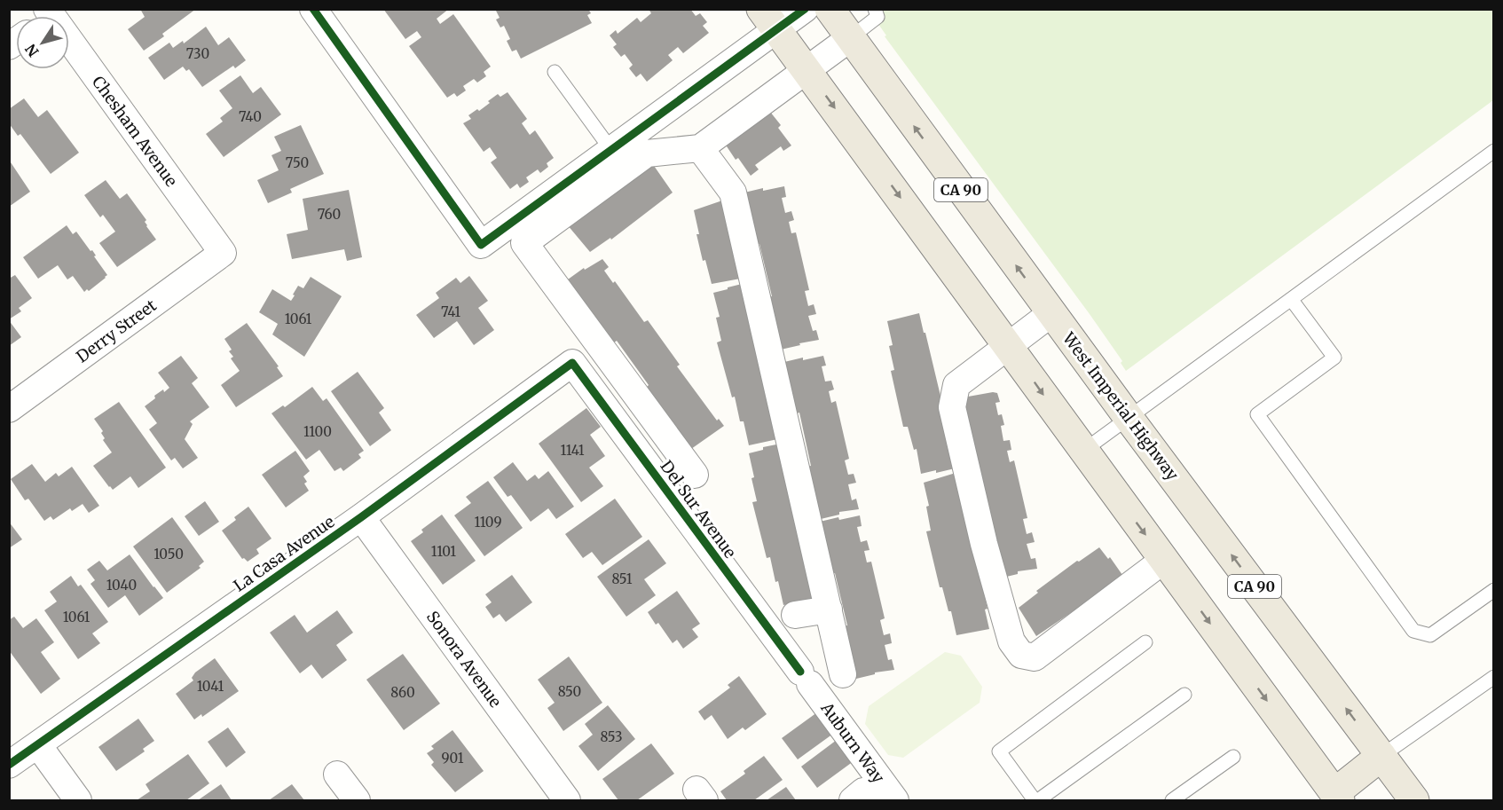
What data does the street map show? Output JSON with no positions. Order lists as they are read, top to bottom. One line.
{"streets":{"main road":["CA 90","West Imperial Highway"],"street":["Chesham Avenue","Derry Street","Del Sur Avenue","La Casa Avenue","Sonora Avenue","Auburn Way"]},"crossings":[["Chesham Avenue","Derry Street"],["Del Sur Avenue","La Casa Avenue"],["Del Sur Avenue","Auburn Way"],["La Casa Avenue","Sonora Avenue"]],"house_numbers":["730","740","750","760","741","1061","1100","1141","1109","1101","1050","851","1040","1061","1041","850","860","853","901"],"north":"bottom left"}
